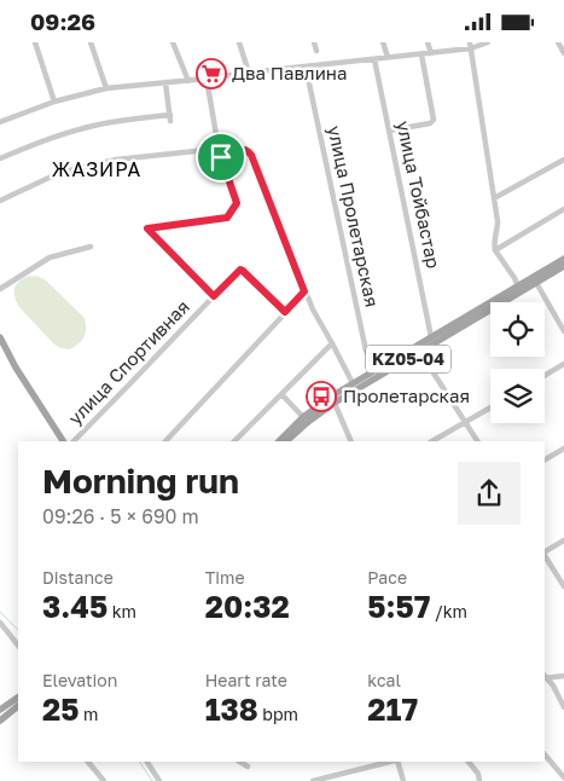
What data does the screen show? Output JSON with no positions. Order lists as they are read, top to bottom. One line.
{"streets":{"main road":["KZ05-04"],"street":["улица Тойбастар","улица Пролетарская","улица Спортивная"]},"crossings":[["улица Тойбастар","KZ05-04"]],"districts":["ЖАЗИРА"],"places":{"supermarket":["Два Павлина"],"bus stop":["Пролетарская"]},"page":{"status":"09:26","heading":["Morning run","09:26 · 5 × 690 m"],"stats":[["Distance","3.45 km"],["Time","20:32"],["Pace","5:57 /km"],["Elevation","25 m"],["Heart rate","138 bpm"],["kcal","217"]]}}
